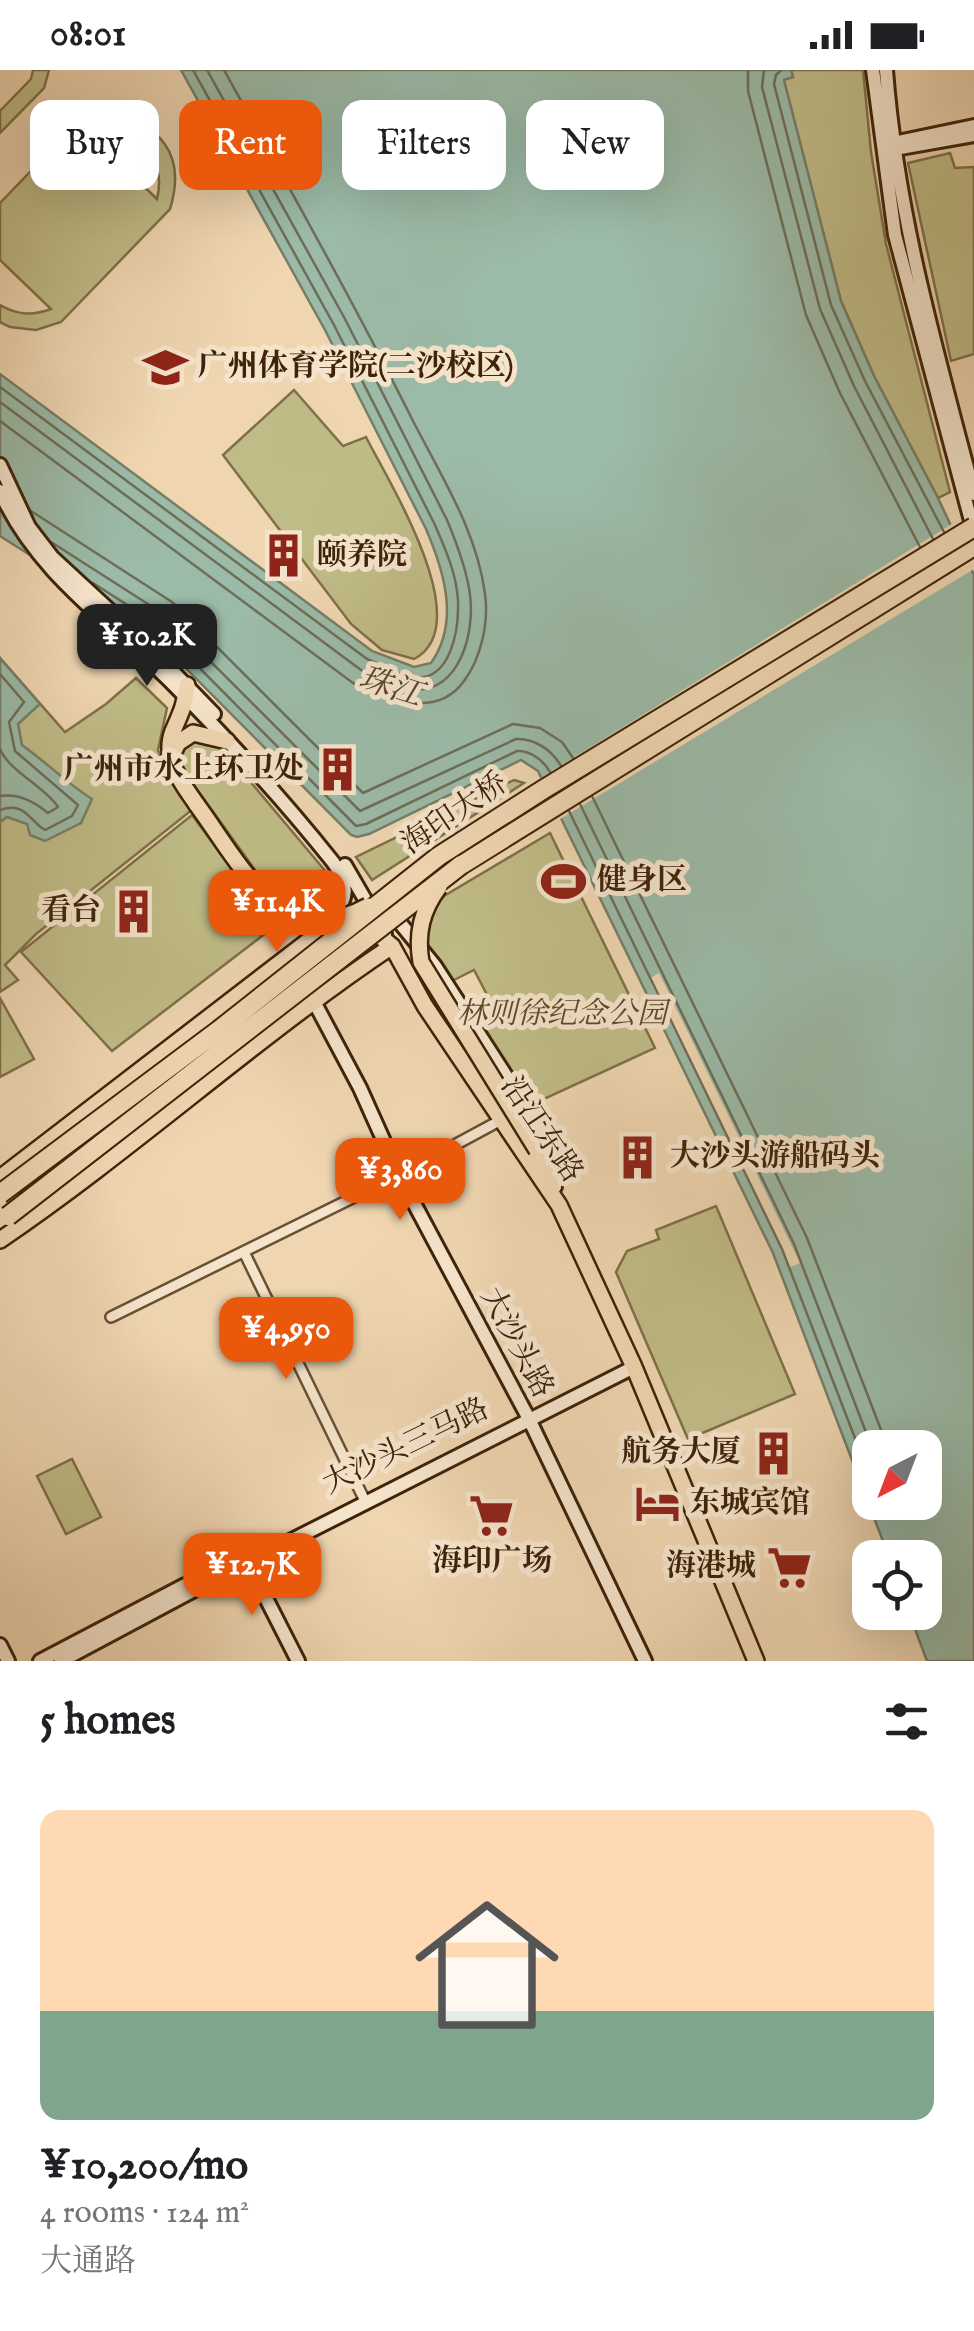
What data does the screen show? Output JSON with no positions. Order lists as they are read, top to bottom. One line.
{"streets":{"highway":["海印大桥"],"main road":["沿江东路","大沙头路","大沙头三马路"]},"crossings":[["沿江东路","大沙头三马路"],["大沙头路","大沙头三马路"]],"water":["珠江"],"parks":["林则徐纪念公园"],"places":{"school or university":["广州体育学院(二沙校区)"],"building":["颐养院","广州市水上环卫处","看台","大沙头游船码头","航务大厦"],"sports":["健身区"],"hotel":["东城宾馆"],"supermarket":["海印广场","海港城"]},"north":"bottom left","page":{"status":"08:01","chip":["Buy","Rent","Filters","New"],"price":["¥10.2K","¥11.4K","¥3,860","¥4,950","¥12.7K"],"heading":"5 homes","list":[{"name":"¥10,200/mo","note":"4 rooms · 124 m² · 大通路"}]}}
